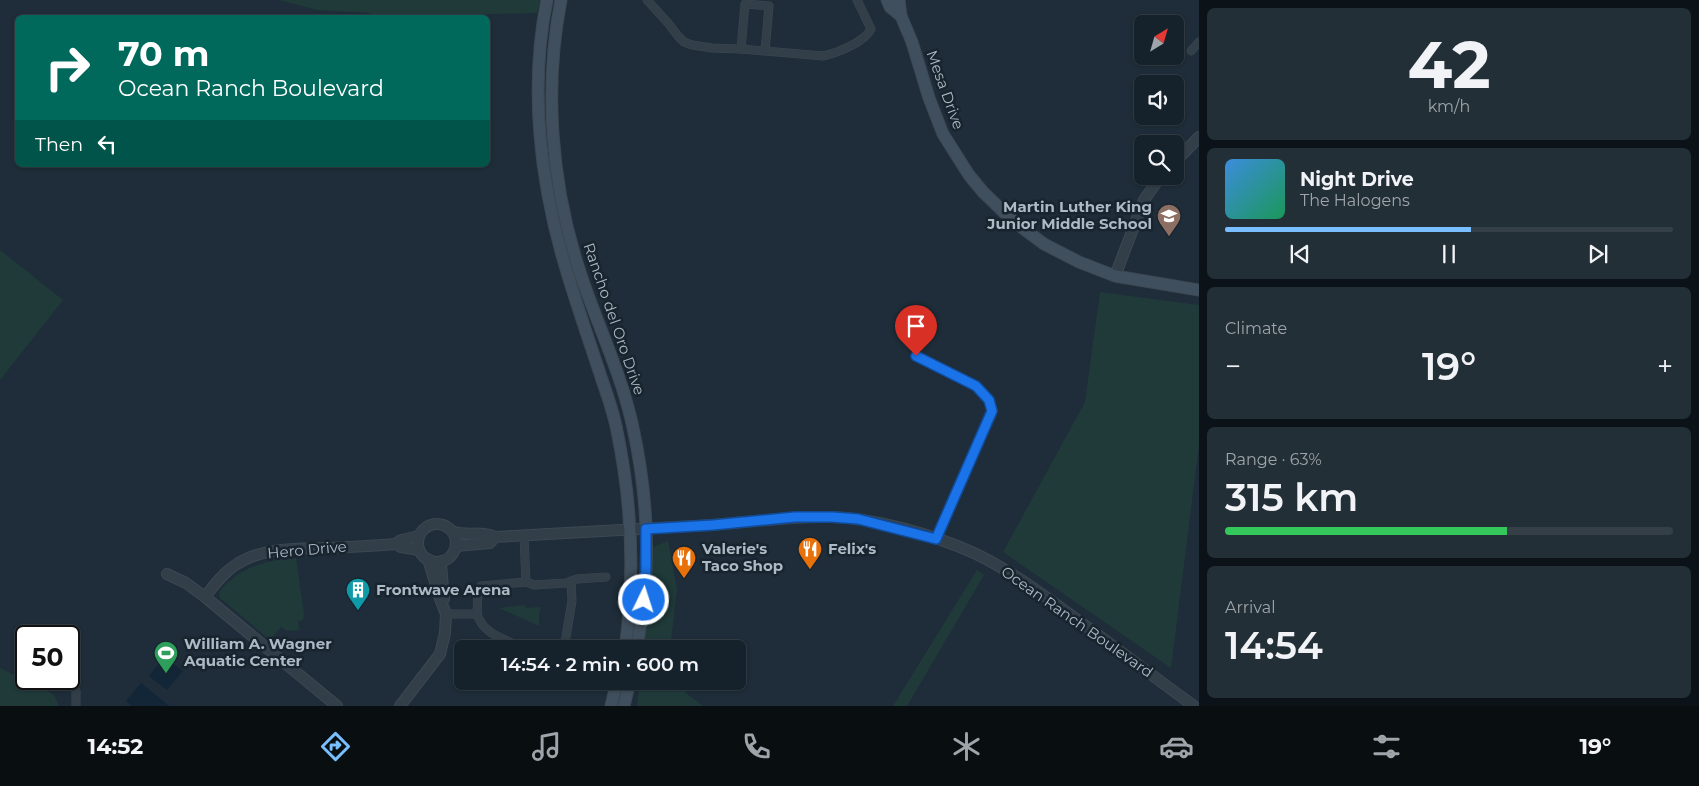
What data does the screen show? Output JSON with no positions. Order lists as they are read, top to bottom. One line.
{"streets":{"main road":["Mesa Drive","Rancho del Oro Drive"],"street":["Hero Drive","Ocean Ranch Boulevard"]},"crossings":[["Rancho del Oro Drive","Ocean Ranch Boulevard"]],"places":{"school or university":["Martin Luther King Junior Middle School"],"restaurant":["Felix's","Valerie's Taco Shop"],"building":["Frontwave Arena"],"sports":["William A. Wagner Aquatic Center"]},"north":"top right","page":{"tile":[["42","km/h"],"Climate",["Range · 63%","315 km"],["Arrival","14:54"]],"turn":["70 m","Ocean Ranch Boulevard"],"then":"Then","song":["Night Drive","The Halogens"],"heat":["−","19°","+"],"limit":"50","trip":"14:54 · 2 min · 600 m","tabs":["14:52","19°"]}}
